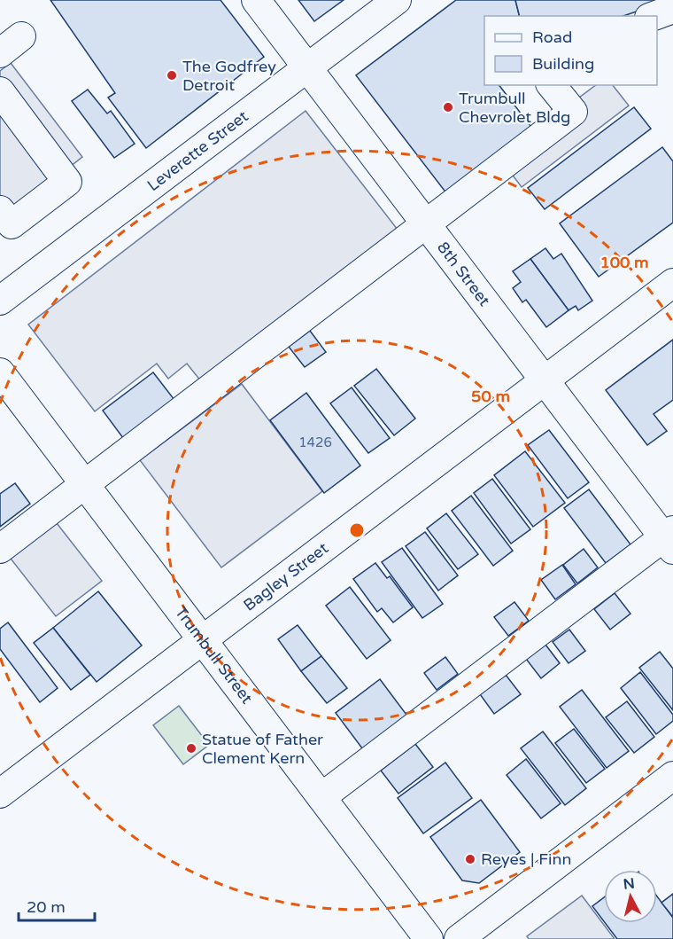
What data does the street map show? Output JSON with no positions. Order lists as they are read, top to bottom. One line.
{"streets":{"street":["Leverette Street","8th Street","Bagley Street","Trumbull Street"]},"crossings":[["Leverette Street","8th Street"],["8th Street","Bagley Street"],["Bagley Street","Trumbull Street"]],"places":["The Godfrey Detroit","Trumbull Chevrolet Bldg","Statue of Father Clement Kern","Reyes | Finn"],"house_numbers":["1426"],"legend":["Road","Building"],"scale_bar":"20 m","north":"top","rings":["100 m","50 m"]}
